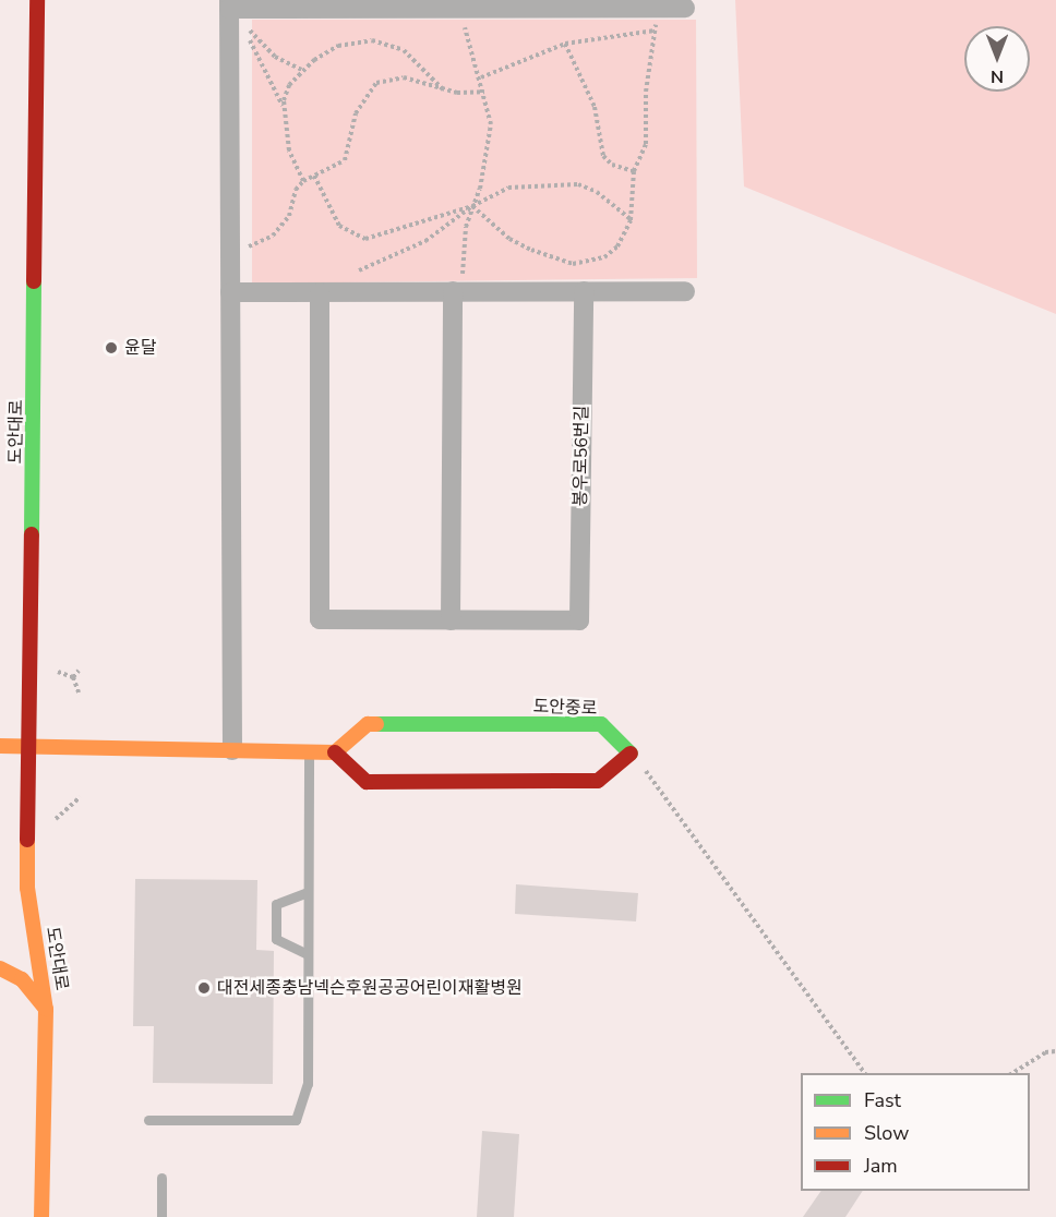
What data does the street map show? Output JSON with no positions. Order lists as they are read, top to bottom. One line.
{"streets":{"main road":["도안대로","도안중로"],"street":["봉우로56번길"]},"places":["윤달","대전세종충남넥슨후원공공어린이재활병원"],"legend":["Fast","Slow","Jam"],"north":"bottom"}
